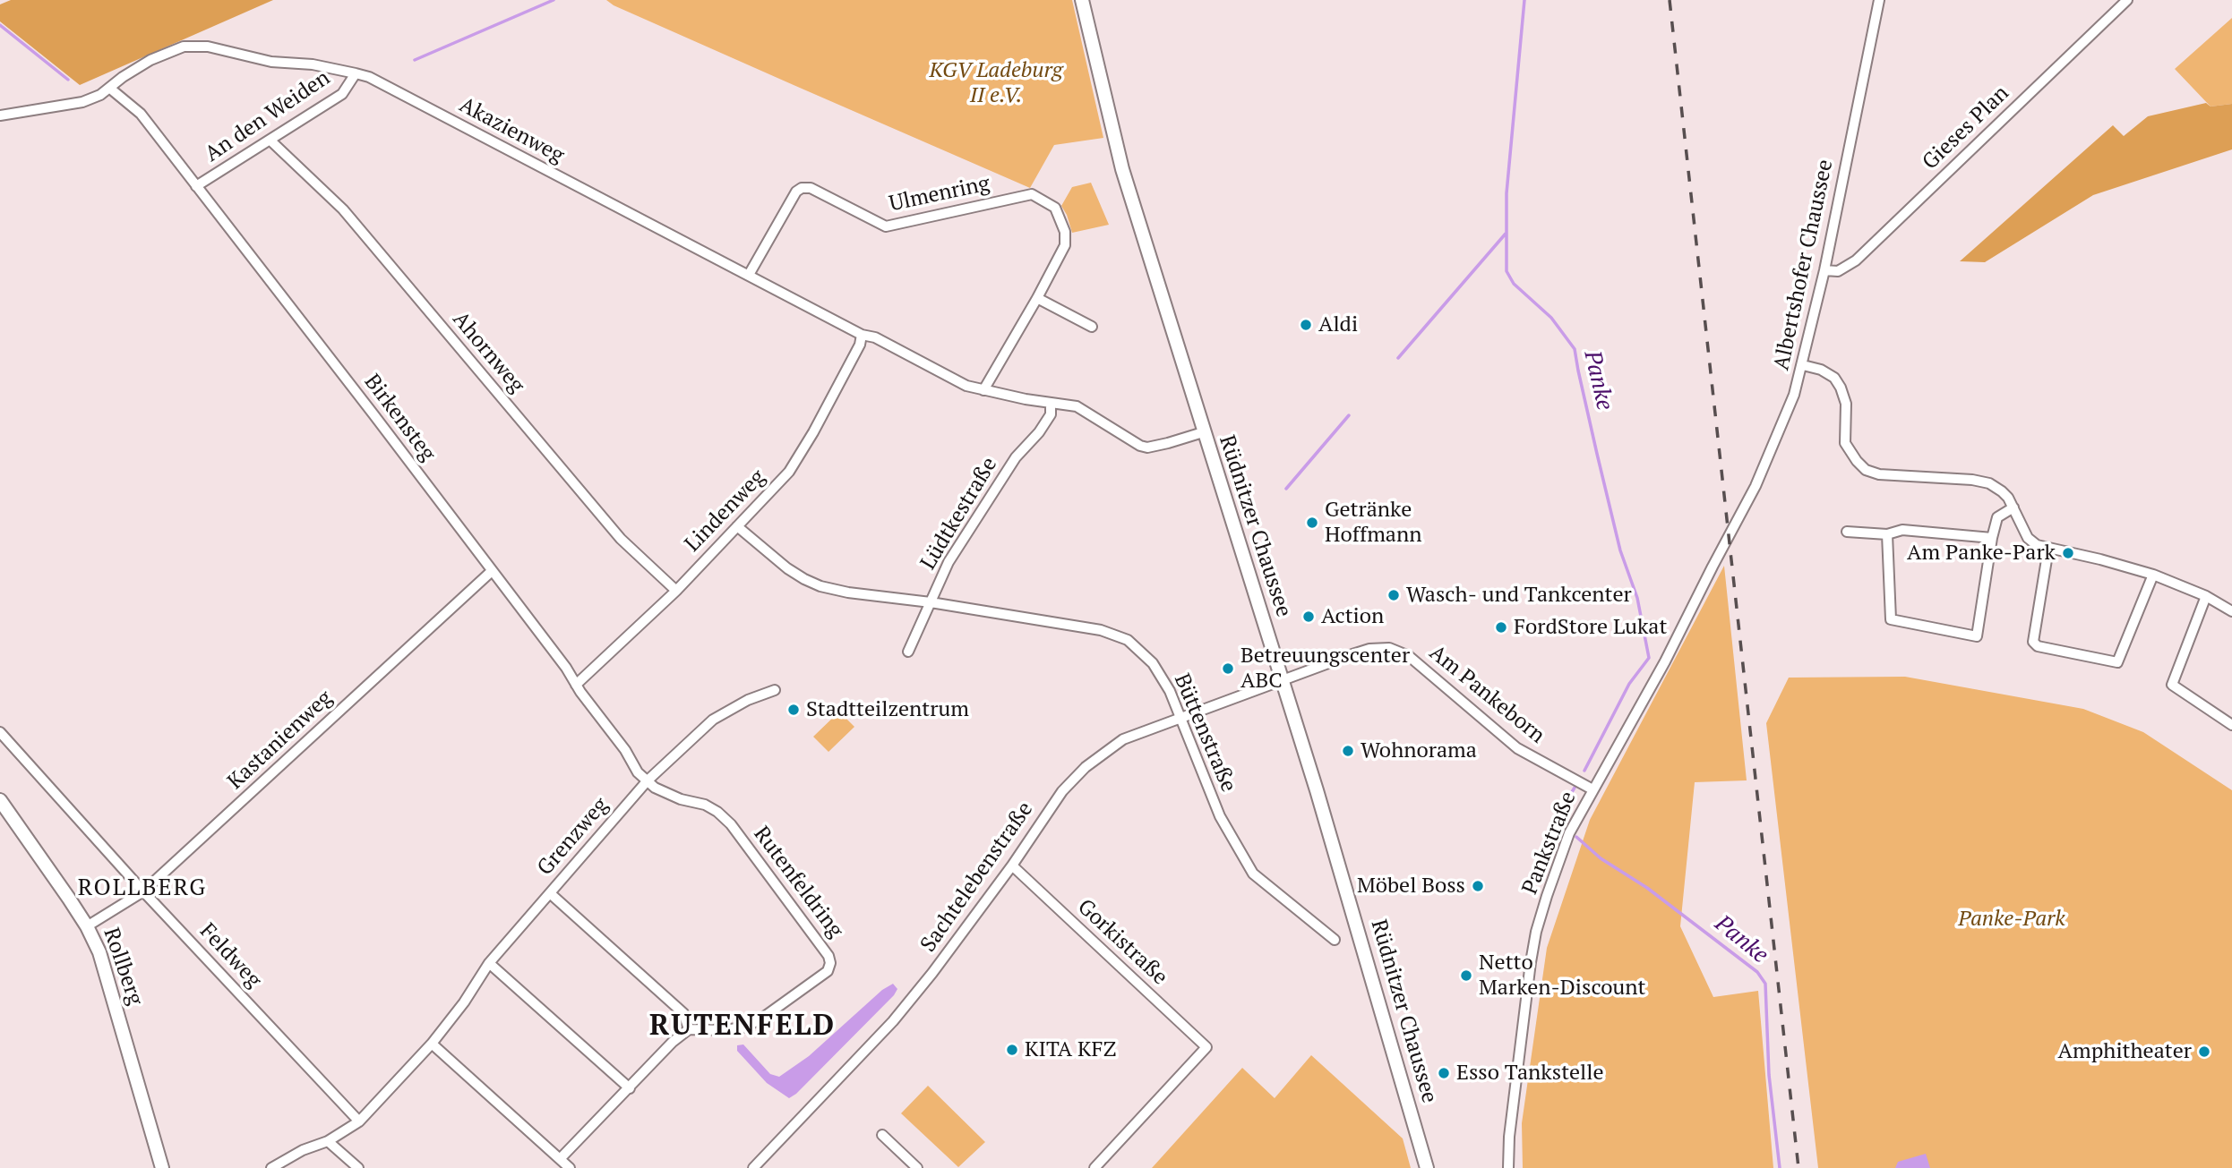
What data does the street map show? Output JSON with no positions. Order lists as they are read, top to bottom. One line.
{"streets":{"main road":["Rüdnitzer Chaussee","Rollberg"],"street":["An den Weiden","Gieses Plan","Akazienweg","Ulmenring","Albertshofer Chaussee","Ahornweg","Birkensteg","Lindenweg","Lüdtkestraße","Am Pankeborn","Büttenstraße","Kastanienweg","Grenzweg","Pankstraße","Sachtelebenstraße","Rutenfeldring","Gorkistraße","Feldweg"]},"crossings":[["An den Weiden","Akazienweg"],["An den Weiden","Ahornweg"],["An den Weiden","Birkensteg"],["Gieses Plan","Albertshofer Chaussee"],["Akazienweg","Ulmenring"],["Akazienweg","Birkensteg"],["Akazienweg","Lindenweg"],["Akazienweg","Lüdtkestraße"],["Akazienweg","Rüdnitzer Chaussee"],["Albertshofer Chaussee","Pankstraße"],["Ahornweg","Lindenweg"],["Birkensteg","Lindenweg"],["Birkensteg","Kastanienweg"],["Birkensteg","Grenzweg"],["Birkensteg","Rutenfeldring"],["Lindenweg","Büttenstraße"],["Lüdtkestraße","Büttenstraße"],["Rüdnitzer Chaussee","Am Pankeborn"],["Rüdnitzer Chaussee","Sachtelebenstraße"],["Am Pankeborn","Pankstraße"],["Am Pankeborn","Sachtelebenstraße"],["Büttenstraße","Sachtelebenstraße"],["Kastanienweg","Feldweg"],["Kastanienweg","Rollberg"],["Grenzweg","Rutenfeldring"],["Grenzweg","Feldweg"],["Sachtelebenstraße","Gorkistraße"]],"districts":["ROLLBERG","RUTENFELD"],"water":["Panke"],"parks":["KGV Ladeburg II e.V.","Panke-Park"],"places":["Aldi","Getränke Hoffmann","Am Panke-Park","Wasch- und Tankcenter","Action","FordStore Lukat","Betreuungscenter ABC","Stadtteilzentrum","Wohnorama","Möbel Boss","Netto Marken-Discount","KITA KFZ","Amphitheater","Esso Tankstelle"]}
